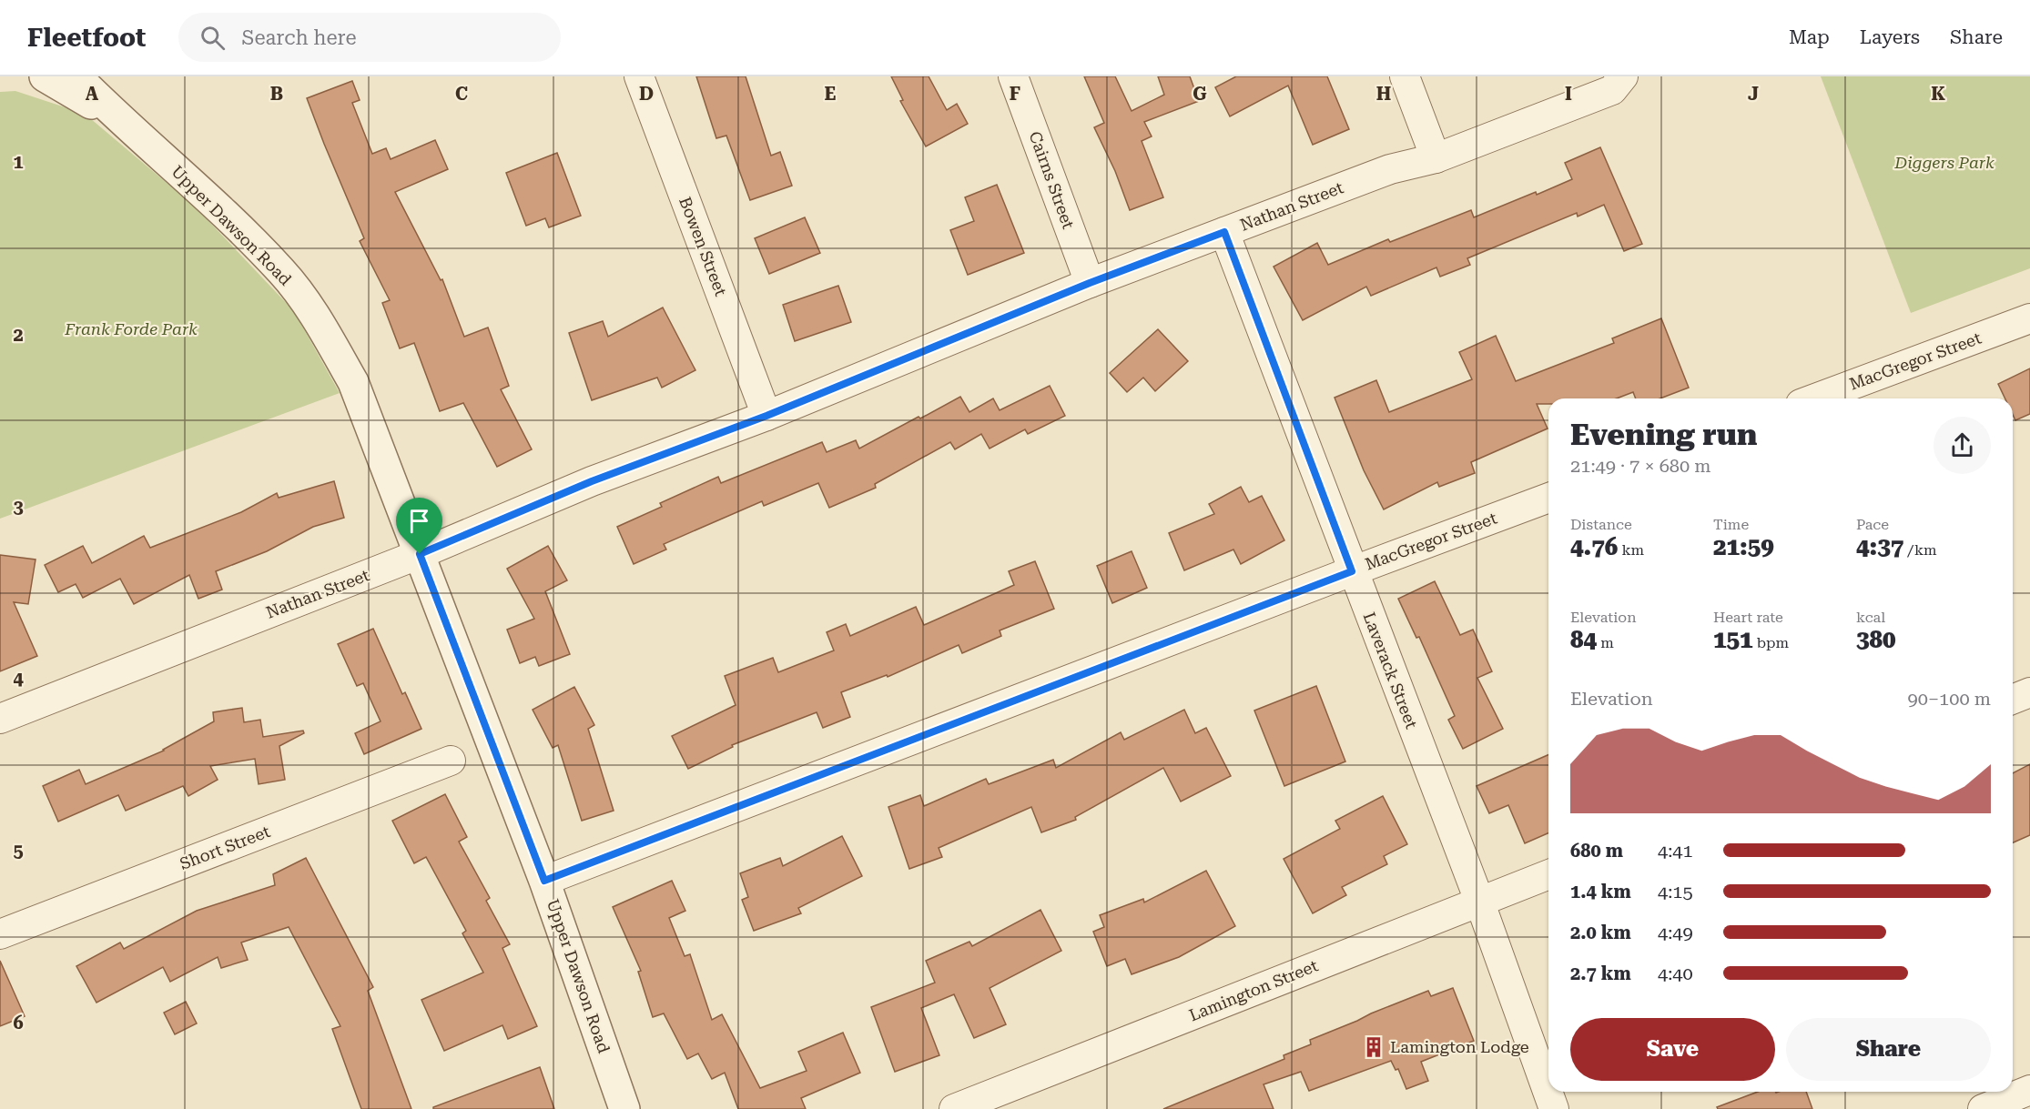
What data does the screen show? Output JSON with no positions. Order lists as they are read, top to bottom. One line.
{"streets":{"street":["Cairns Street","Nathan Street","Upper Dawson Road","Bowen Street","MacGregor Street","Laverack Street","Short Street","Lamington Street"]},"crossings":[["Cairns Street","Nathan Street"],["Nathan Street","Upper Dawson Road"],["Nathan Street","Bowen Street"],["Nathan Street","Laverack Street"],["Upper Dawson Road","MacGregor Street"],["MacGregor Street","Laverack Street"],["Laverack Street","Lamington Street"]],"parks":["Diggers Park","Frank Forde Park"],"places":{"building":["Lamington Lodge"]},"page":{"header":"Fleetfoot","search":"Search here","nav":["Map","Layers","Share"],"heading":["Evening run","21:49 · 7 × 680 m"],"stats":[["Distance","4.76 km"],["Time","21:59"],["Pace","4:37 /km"],["Elevation","84 m"],["Heart rate","151 bpm"],["kcal","380"]],"chart":["Elevation","90–100 m"],"list":[{"name":"680 m","note":"4:41"},{"name":"1.4 km","note":"4:15"},{"name":"2.0 km","note":"4:49"},{"name":"2.7 km","note":"4:40"}],"buttons":["Save","Share"]},"grid":{"columns":["A","B","C","D","E","F","G","H","I","J","K"],"rows":["1","2","3","4","5","6"]}}
